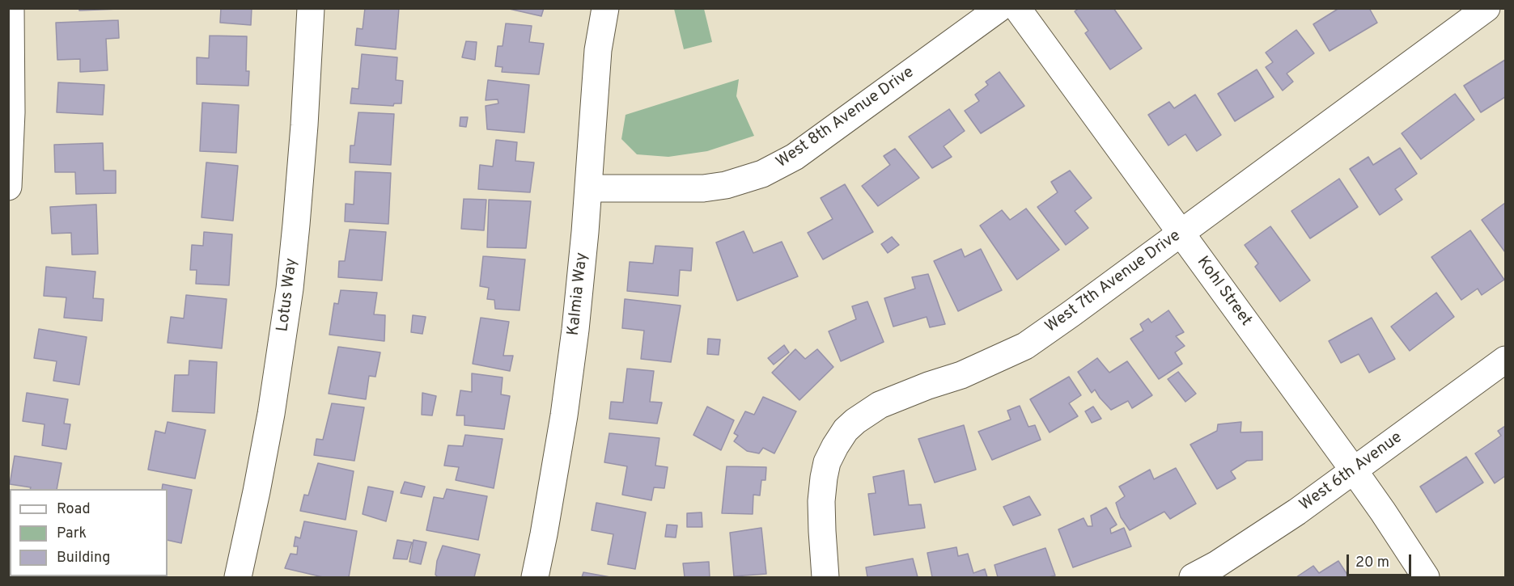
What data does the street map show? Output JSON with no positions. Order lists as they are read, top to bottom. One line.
{"streets":{"street":["West 8th Avenue Drive","West 7th Avenue Drive","Kohl Street","Kalmia Way","Lotus Way","West 6th Avenue"]},"crossings":[["West 8th Avenue Drive","Kalmia Way"],["West 7th Avenue Drive","Kohl Street"],["Kohl Street","West 6th Avenue"]],"legend":["Road","Park","Building"],"scale_bar":"20 m"}
